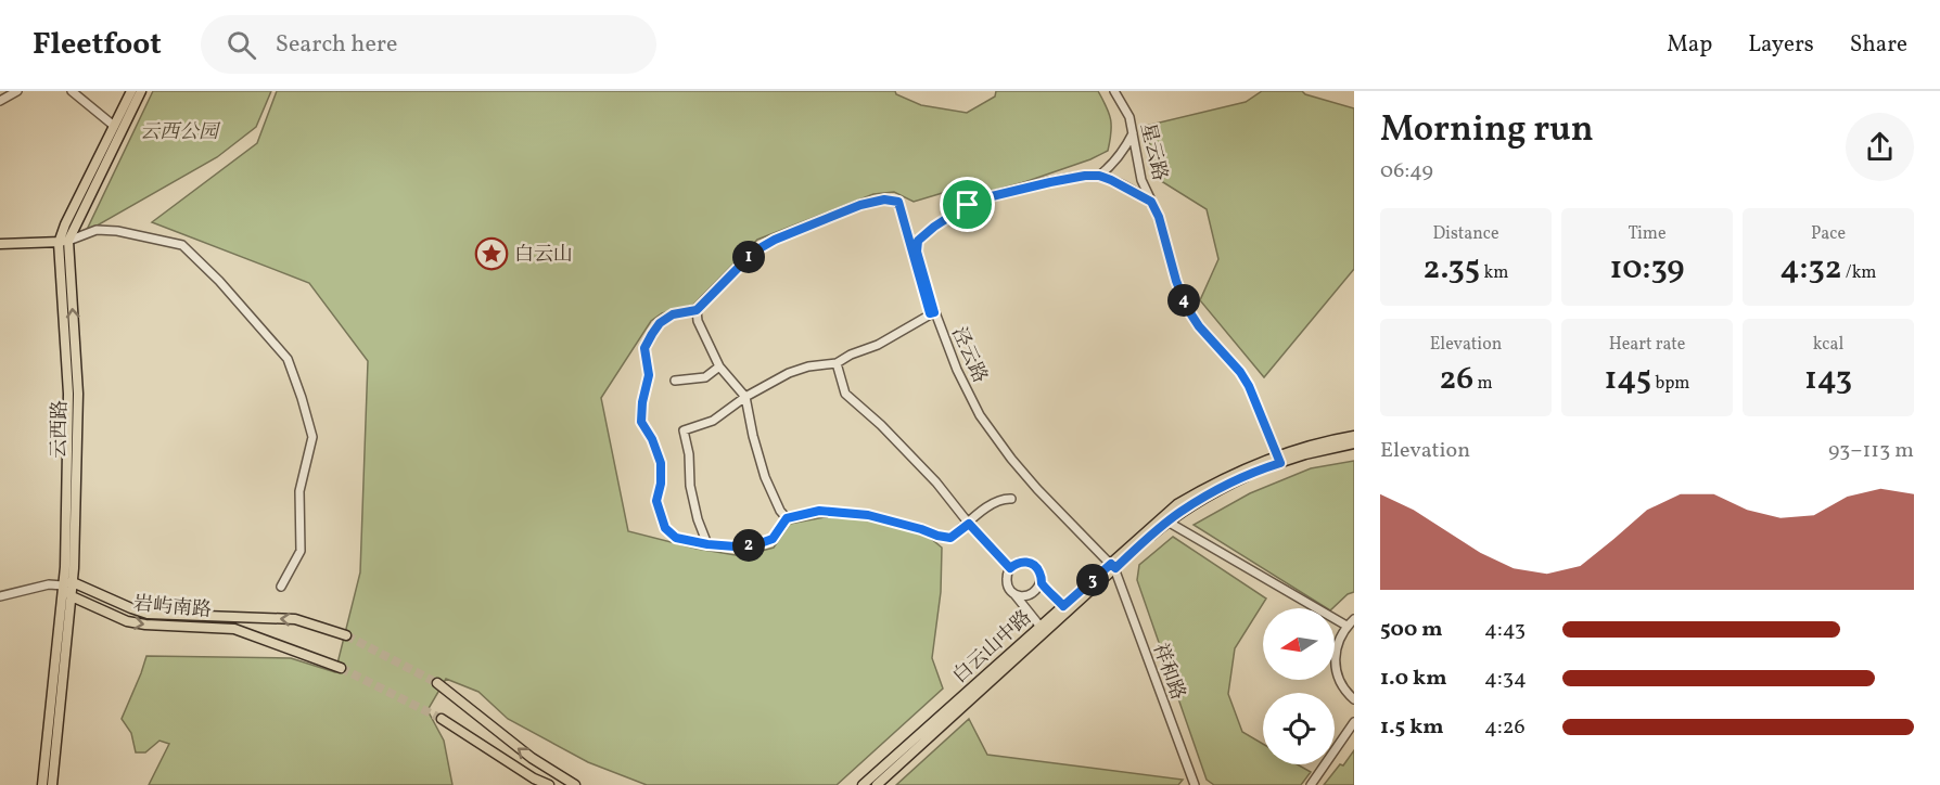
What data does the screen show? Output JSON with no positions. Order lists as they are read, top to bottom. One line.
{"streets":{"main road":["云西路","岩屿南路","白云山中路"],"street":["星云路","泾云路","祥和路"]},"crossings":[["星云路","泾云路"],["星云路","白云山中路"],["泾云路","白云山中路"],["泾云路","祥和路"],["云西路","岩屿南路"],["白云山中路","祥和路"]],"parks":["云西公园"],"places":{"place":["白云山"]},"north":"left","page":{"header":"Fleetfoot","search":"Search here","nav":["Map","Layers","Share"],"heading":["Morning run","06:49"],"stats":[["Distance","2.35 km"],["Time","10:39"],["Pace","4:32 /km"],["Elevation","26 m"],["Heart rate","145 bpm"],["kcal","143"]],"pins":["1","4","2","3"],"chart":["Elevation","93–113 m"],"list":[{"name":"500 m","note":"4:43"},{"name":"1.0 km","note":"4:34"},{"name":"1.5 km","note":"4:26"}]}}
